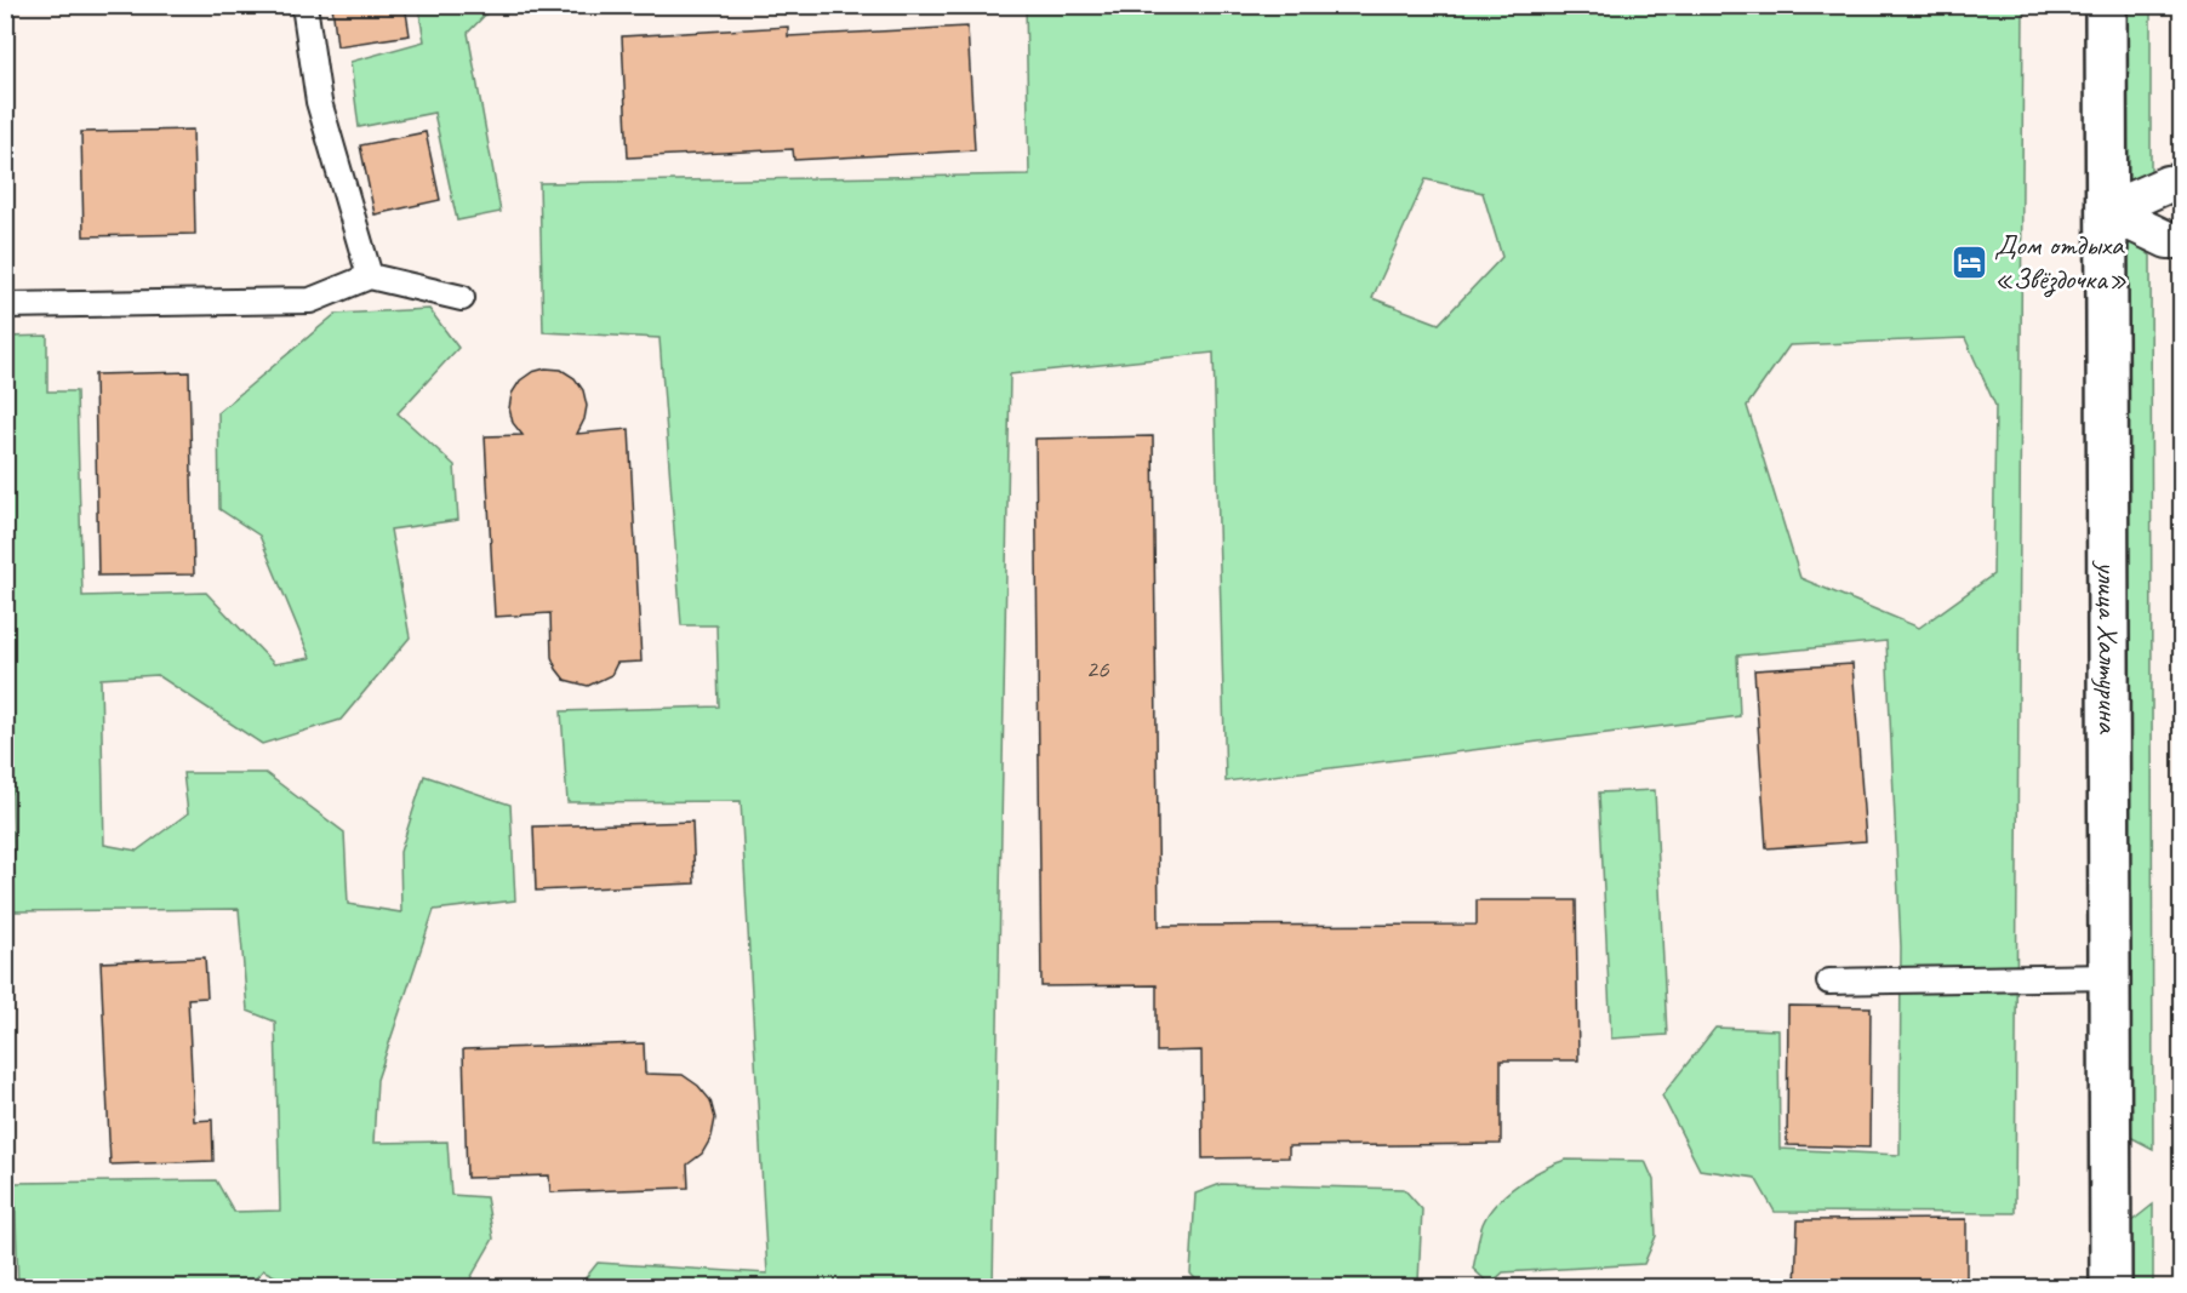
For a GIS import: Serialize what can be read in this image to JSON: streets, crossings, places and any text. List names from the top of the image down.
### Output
{
  "streets": {
    "street": ["улица Халтурина"]
  },
  "places": {
    "hotel": ["Дом отдыха «Звёздочка»"]
  },
  "house_numbers": ["26"]
}
